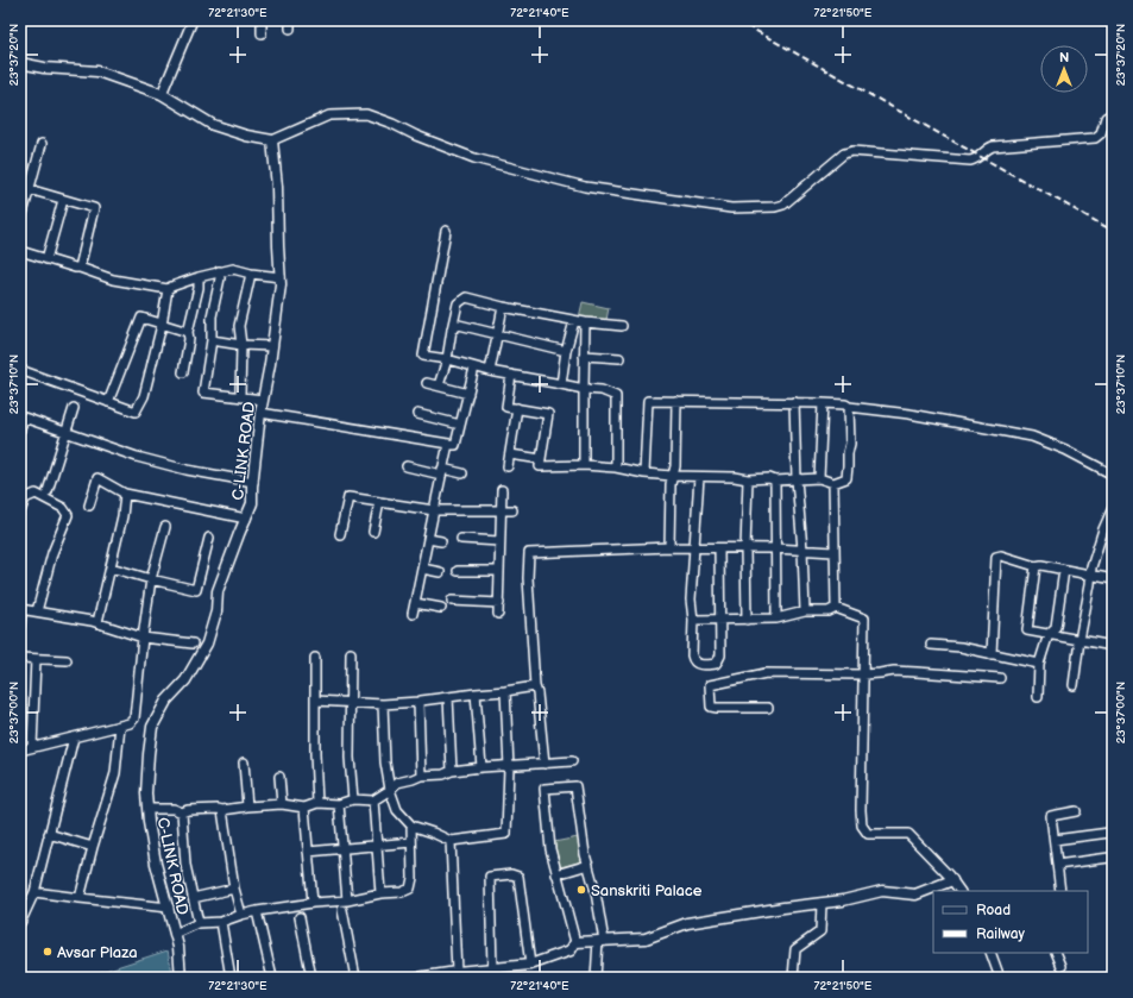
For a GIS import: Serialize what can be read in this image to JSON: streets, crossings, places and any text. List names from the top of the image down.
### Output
{
  "streets": {
    "street": ["C-LINK ROAD"]
  },
  "places": ["Sanskriti Palace", "Avsar Plaza"],
  "legend": ["Road", "Railway"],
  "north": "top",
  "coordinates": [
    "72°21'30\"E",
    "72°21'40\"E",
    "72°21'50\"E",
    "23°37'20\"N",
    "23°37'10\"N",
    "23°37'00\"N"
  ]
}
